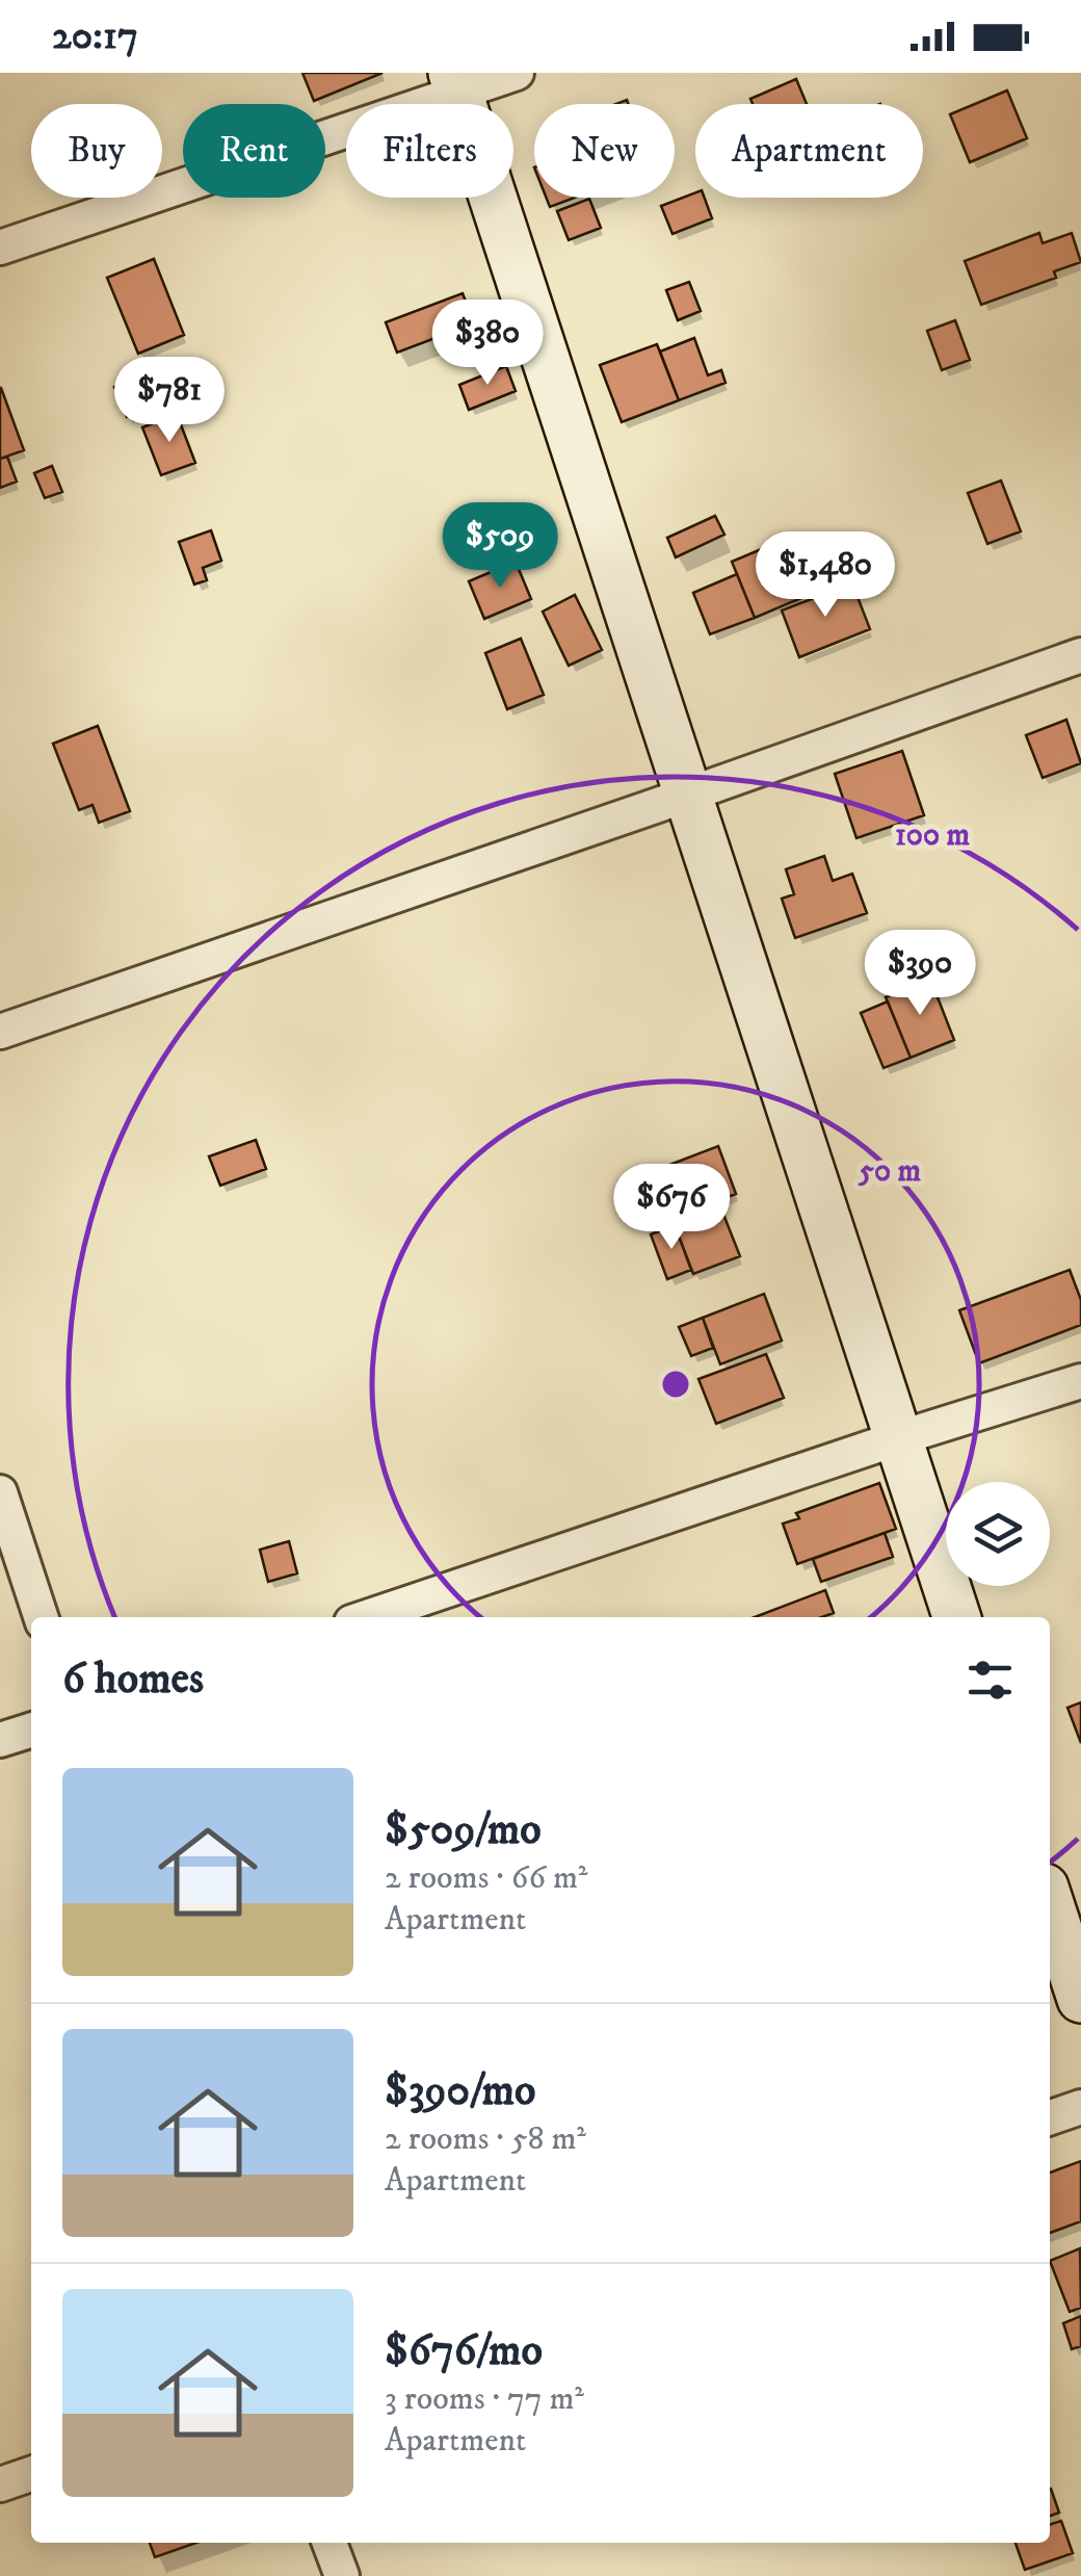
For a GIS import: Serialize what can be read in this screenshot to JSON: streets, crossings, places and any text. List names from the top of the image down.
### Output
{
  "page": {
    "status": "20:17",
    "chip": [
      "Buy",
      "Rent",
      "Filters",
      "New",
      "Apartment"
    ],
    "price": [
      "$380",
      "$781",
      "$509",
      "$1,480",
      "$390",
      "$676"
    ],
    "heading": "6 homes",
    "list": [
      {
        "name": "$509/mo",
        "note": "2 rooms · 66 m² · Apartment"
      },
      {
        "name": "$390/mo",
        "note": "2 rooms · 58 m² · Apartment"
      },
      {
        "name": "$676/mo",
        "note": "3 rooms · 77 m² · Apartment"
      }
    ]
  },
  "rings": ["100 m", "50 m"]
}
